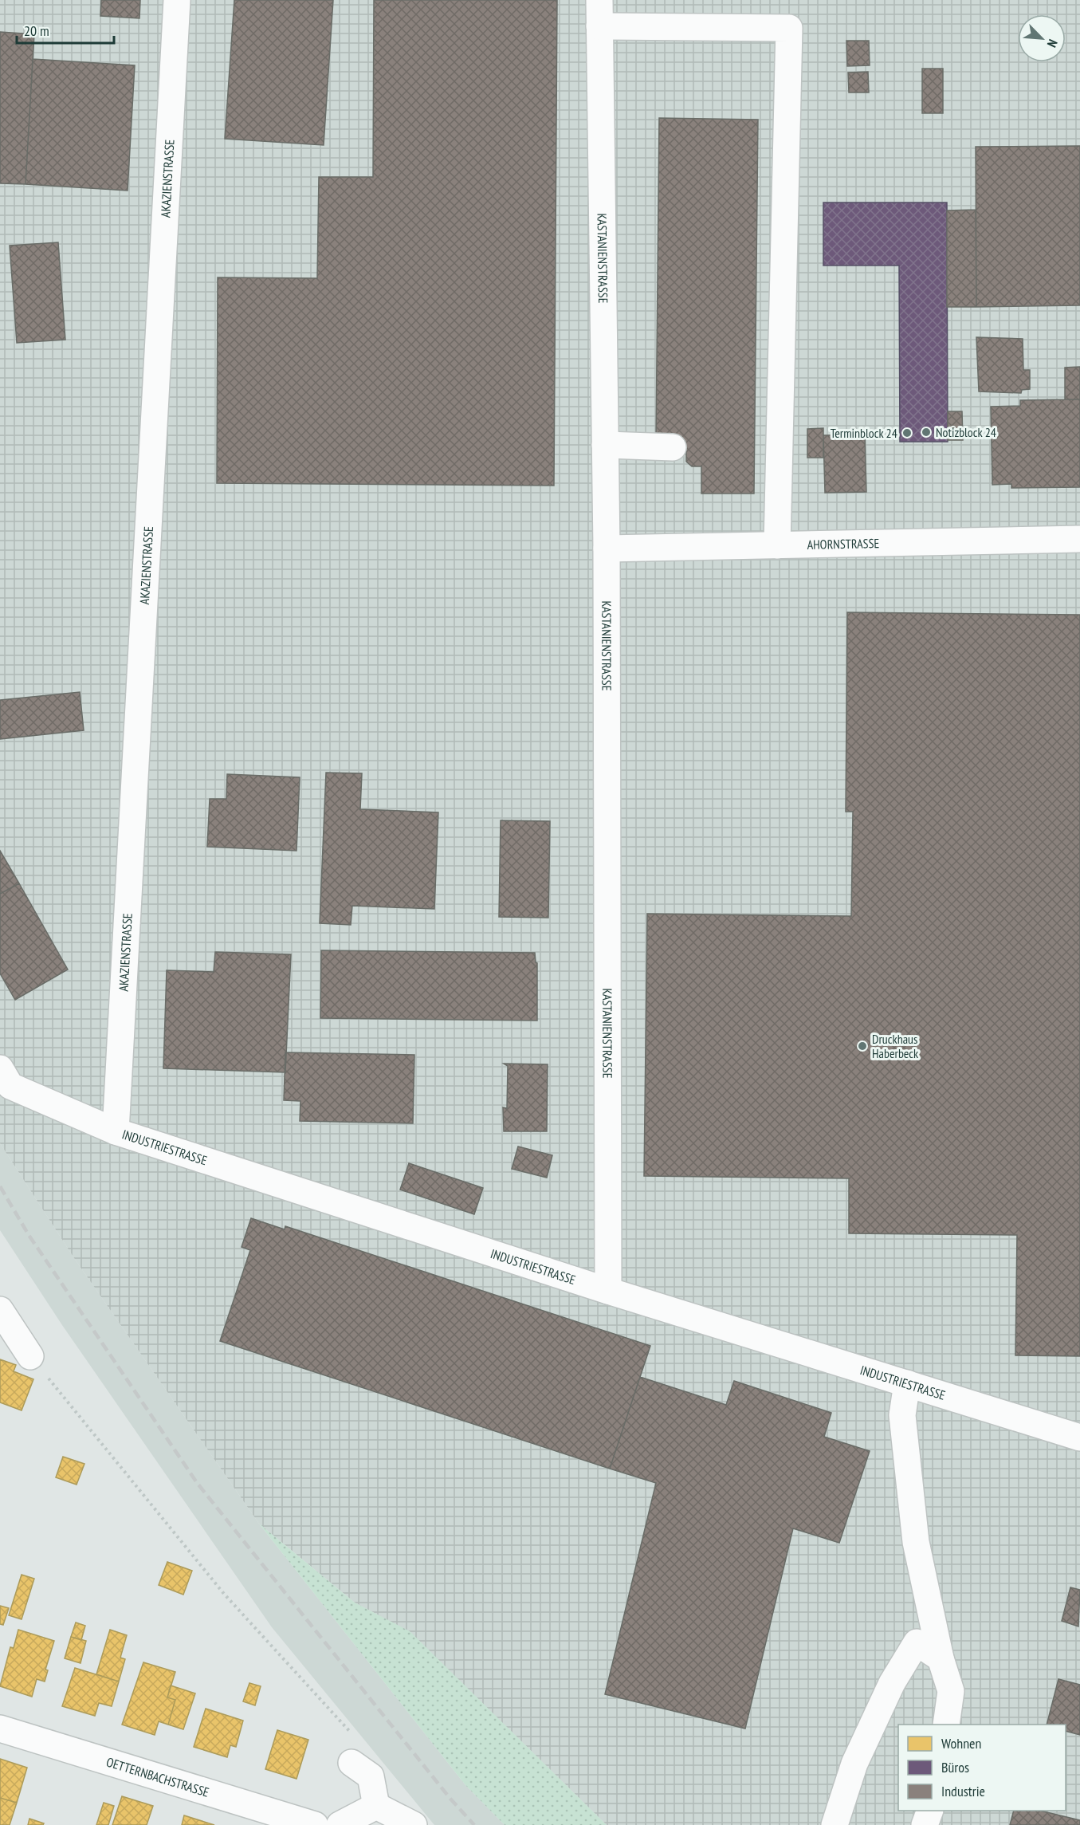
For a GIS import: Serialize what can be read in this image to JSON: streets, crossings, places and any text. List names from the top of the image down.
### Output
{
  "streets": {
    "street": [
      "AKAZIENSTRASSE",
      "KASTANIENSTRASSE",
      "AHORNSTRASSE",
      "INDUSTRIESTRASSE",
      "OETTERNBACHSTRASSE"
    ]
  },
  "crossings": [
    ["AKAZIENSTRASSE", "INDUSTRIESTRASSE"],
    ["KASTANIENSTRASSE", "AHORNSTRASSE"],
    ["KASTANIENSTRASSE", "INDUSTRIESTRASSE"]
  ],
  "places": ["Notizblock 24", "Terminblock 24", "Druckhaus Haberbeck"],
  "legend": ["Wohnen", "Büros", "Industrie"],
  "scale_bar": "20 m",
  "north": "bottom right"
}
